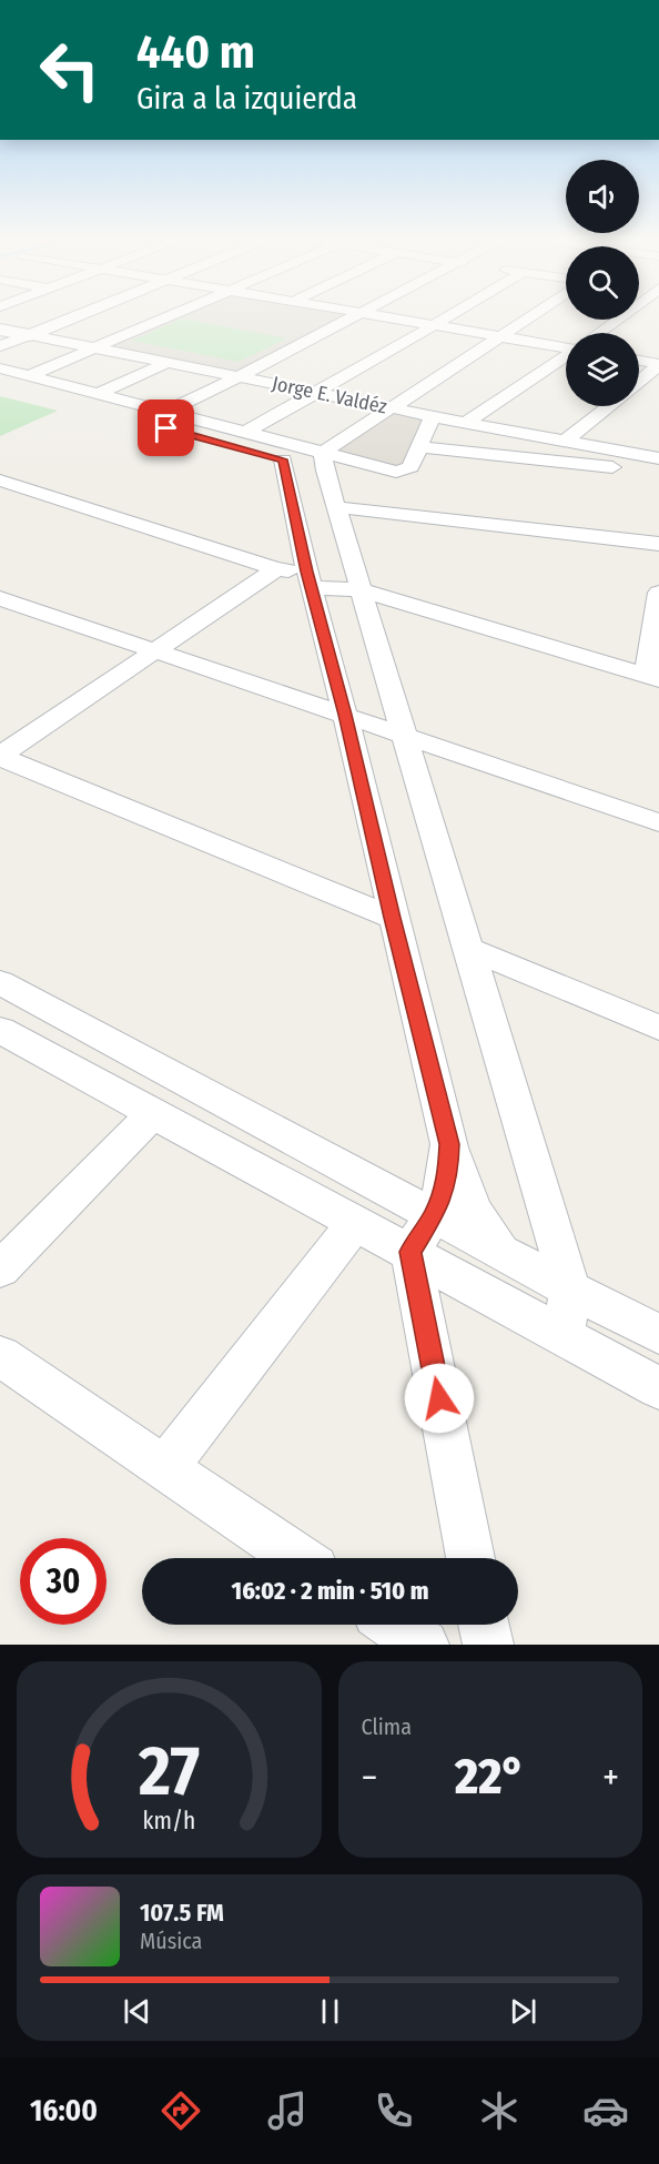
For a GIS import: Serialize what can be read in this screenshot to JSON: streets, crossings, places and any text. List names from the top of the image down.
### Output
{
  "streets": {
    "street": ["Jorge E. Valdéz"]
  },
  "page": {
    "turn": ["440 m", "Gira a la izquierda"],
    "limit": "30",
    "trip": "16:02 · 2 min · 510 m",
    "tile": "Clima",
    "heat": ["−", "22°", "+"],
    "song": ["107.5 FM", "Música"],
    "tabs": "16:00",
    "gauge": ["27", "km/h"]
  }
}
